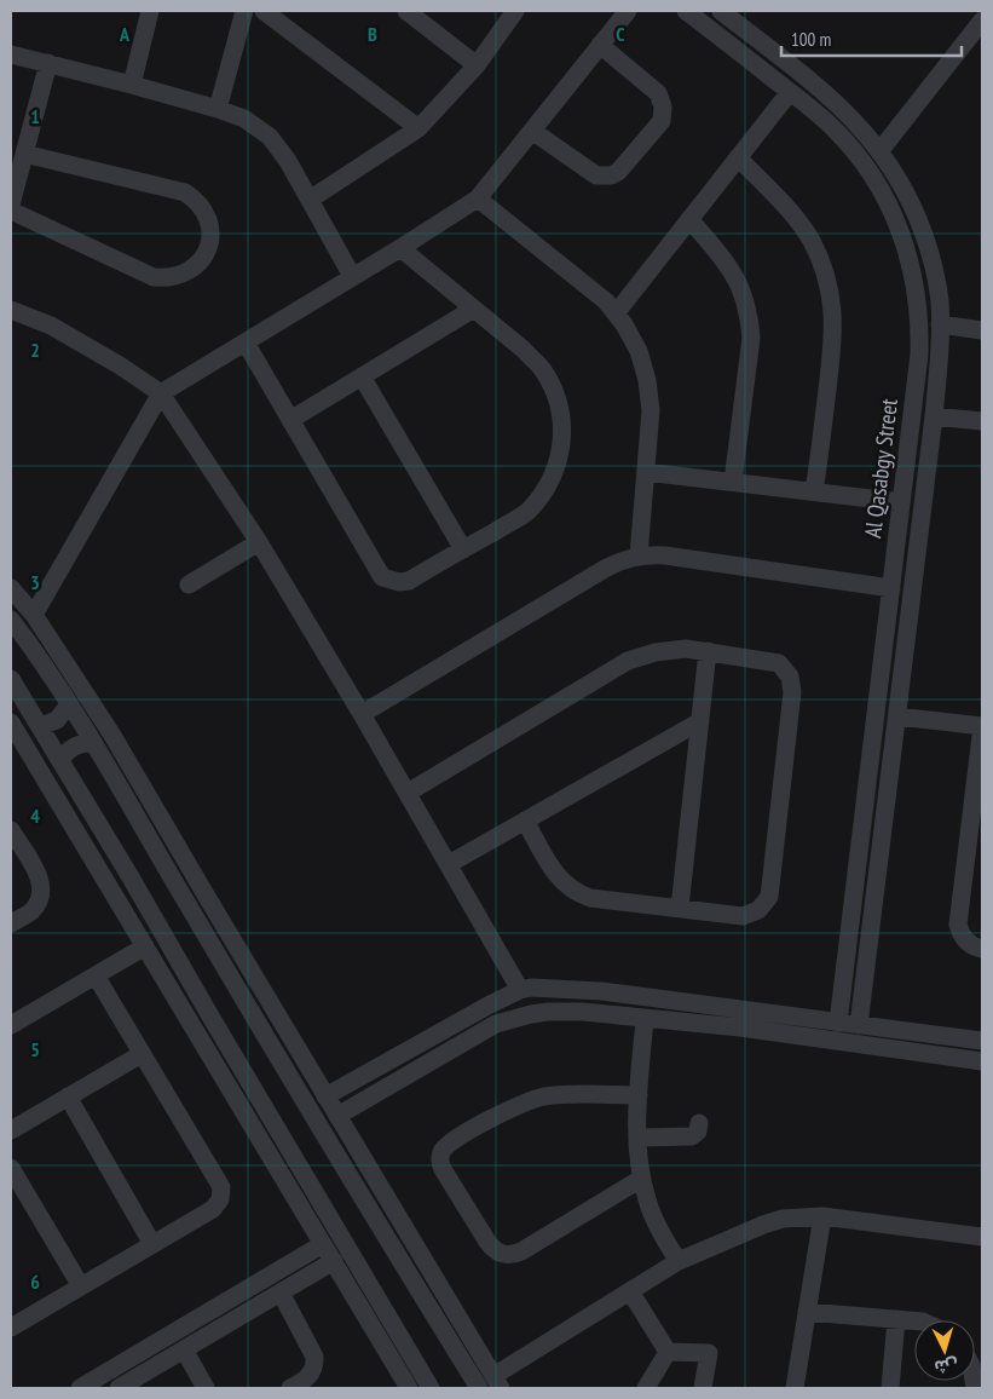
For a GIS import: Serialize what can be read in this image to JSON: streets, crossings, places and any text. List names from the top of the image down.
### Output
{
  "streets": {
    "street": ["Al Qasabgy Street"]
  },
  "scale_bar": "100 m",
  "north": "bottom",
  "grid": {
    "columns": ["A", "B", "C"],
    "rows": [
      "1",
      "2",
      "3",
      "4",
      "5",
      "6"
    ]
  }
}
